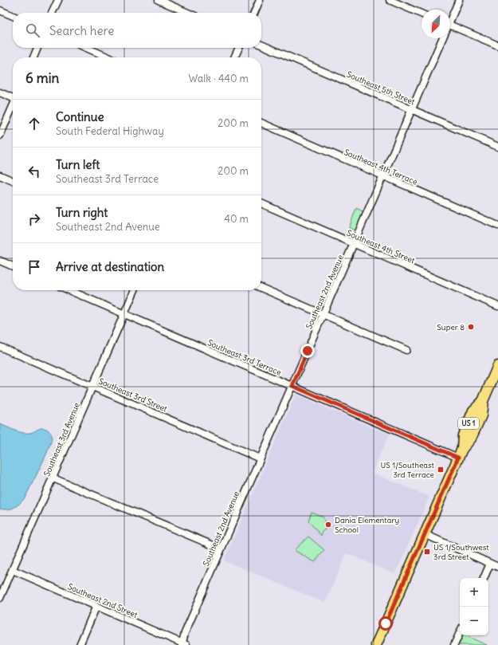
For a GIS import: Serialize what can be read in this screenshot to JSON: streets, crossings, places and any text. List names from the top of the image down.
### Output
{
  "streets": {
    "main road": ["US 1"],
    "street": [
      "Southeast 5th Street",
      "Southeast 4th Terrace",
      "Southeast 4th Street",
      "Southeast 2nd Avenue",
      "Southeast 3rd Terrace",
      "Southeast 3rd Street",
      "Southeast 3rd Avenue",
      "Southeast 2nd Street"
    ]
  },
  "crossings": [
    ["Southeast 5th Street", "Southeast 2nd Avenue"],
    ["Southeast 4th Terrace", "Southeast 2nd Avenue"],
    ["Southeast 4th Street", "Southeast 2nd Avenue"],
    ["Southeast 2nd Avenue", "Southeast 3rd Terrace"],
    ["Southeast 2nd Avenue", "Southeast 3rd Street"],
    ["Southeast 2nd Avenue", "Southeast 2nd Street"],
    ["Southeast 3rd Terrace", "US 1"],
    ["Southeast 3rd Terrace", "Southeast 3rd Avenue"],
    ["Southeast 3rd Street", "Southeast 3rd Avenue"],
    ["Southeast 3rd Avenue", "Southeast 2nd Street"]
  ],
  "places": {
    "other": ["Super 8", "Dania Elementary School"],
    "transit": ["US 1/Southeast 3rd Terrace", "US 1/Southwest 3rd Street"]
  },
  "north": "bottom left",
  "page": {
    "search": "Search here",
    "heading": ["6 min", "Walk · 440 m"],
    "list": [
      ["Continue", "South Federal Highway", "200 m"],
      ["Turn left", "Southeast 3rd Terrace", "200 m"],
      ["Turn right", "Southeast 2nd Avenue", "40 m"],
      "Arrive at destination"
    ],
    "map_buttons": ["+", "−"]
  }
}
